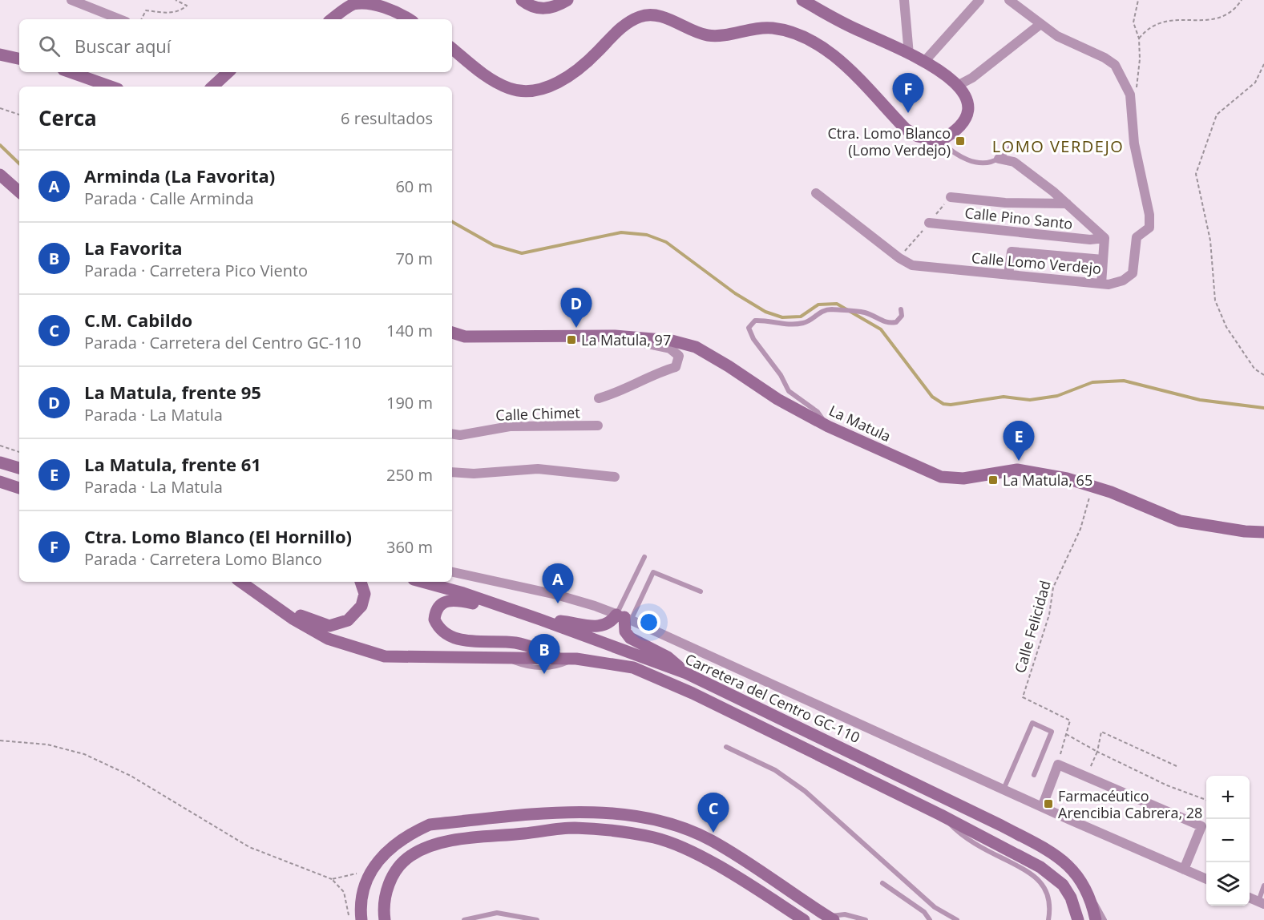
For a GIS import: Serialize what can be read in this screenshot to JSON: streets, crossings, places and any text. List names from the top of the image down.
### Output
{
  "streets": {
    "main road": ["La Matula", "Carretera del Centro GC-110"],
    "street": ["Calle Pino Santo", "Calle Lomo Verdejo", "Calle Chimet"],
    "path": ["Calle Felicidad"]
  },
  "crossings": [
    ["La Matula", "Calle Felicidad"]
  ],
  "districts": ["LOMO VERDEJO"],
  "places": {
    "transit": [
      "Ctra. Lomo Blanco (Lomo Verdejo)",
      "La Matula, 97",
      "La Matula, 65",
      "Farmacéutico Arencibia Cabrera, 28"
    ]
  },
  "page": {
    "search": "Buscar aquí",
    "pins": [
      "F",
      "D",
      "E",
      "A",
      "B",
      "C"
    ],
    "heading": ["Cerca", "6 resultados"],
    "list": [
      {
        "mark": "A",
        "name": "Arminda (La Favorita)",
        "note": "Parada · Calle Arminda",
        "value": "60 m"
      },
      {
        "mark": "B",
        "name": "La Favorita",
        "note": "Parada · Carretera Pico Viento",
        "value": "70 m"
      },
      {
        "mark": "C",
        "name": "C.M. Cabildo",
        "note": "Parada · Carretera del Centro GC-110",
        "value": "140 m"
      },
      {
        "mark": "D",
        "name": "La Matula, frente 95",
        "note": "Parada · La Matula",
        "value": "190 m"
      },
      {
        "mark": "E",
        "name": "La Matula, frente 61",
        "note": "Parada · La Matula",
        "value": "250 m"
      },
      {
        "mark": "F",
        "name": "Ctra. Lomo Blanco (El Hornillo)",
        "note": "Parada · Carretera Lomo Blanco",
        "value": "360 m"
      }
    ],
    "map_buttons": ["+", "−"]
  }
}
